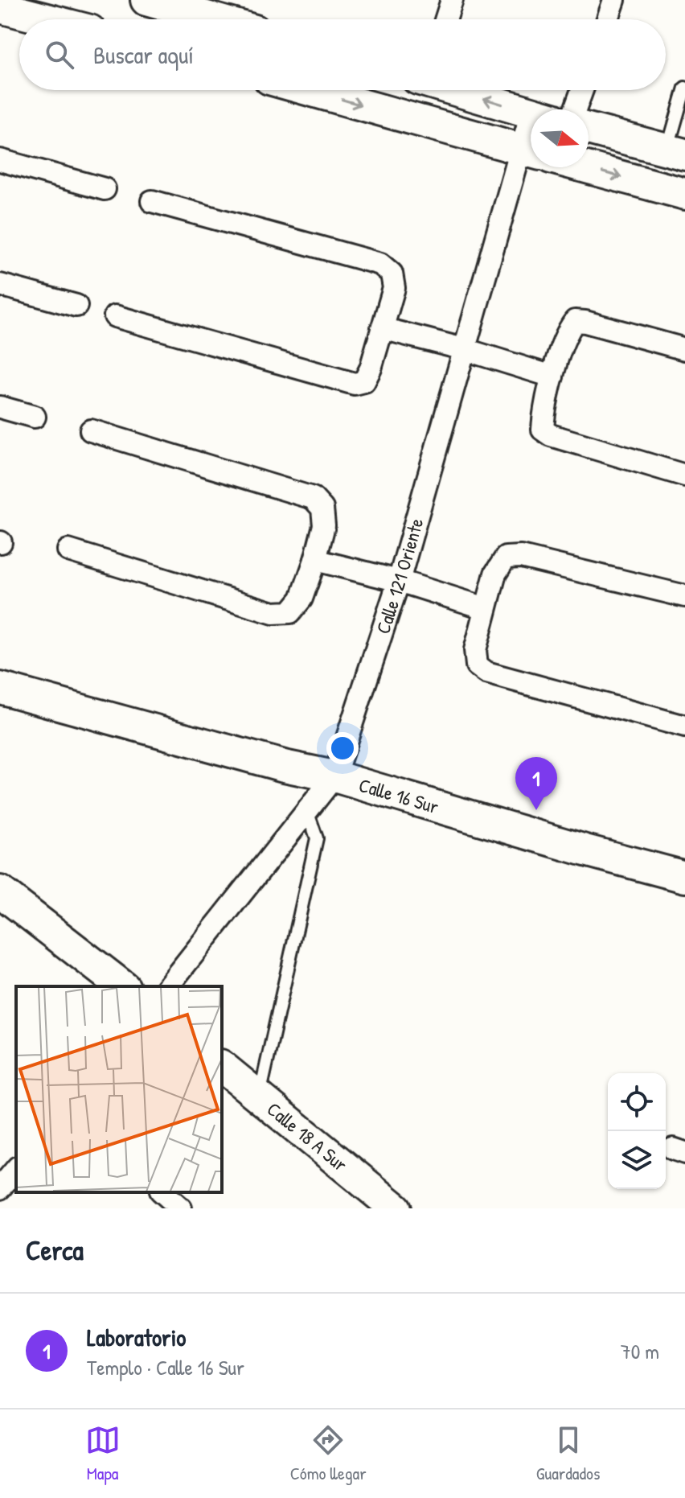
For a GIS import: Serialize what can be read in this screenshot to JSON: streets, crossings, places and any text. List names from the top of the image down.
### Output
{
  "streets": {
    "street": ["Calle 121 Oriente", "Calle 16 Sur", "Calle 18 A Sur"]
  },
  "crossings": [
    ["Calle 121 Oriente", "Calle 16 Sur"]
  ],
  "north": "right",
  "page": {
    "search": "Buscar aquí",
    "pins": "1",
    "heading": "Cerca",
    "list": [
      {
        "mark": "1",
        "name": "Laboratorio",
        "note": "Templo · Calle 16 Sur",
        "value": "70 m"
      }
    ],
    "nav": ["Mapa", "Cómo llegar", "Guardados"]
  }
}
